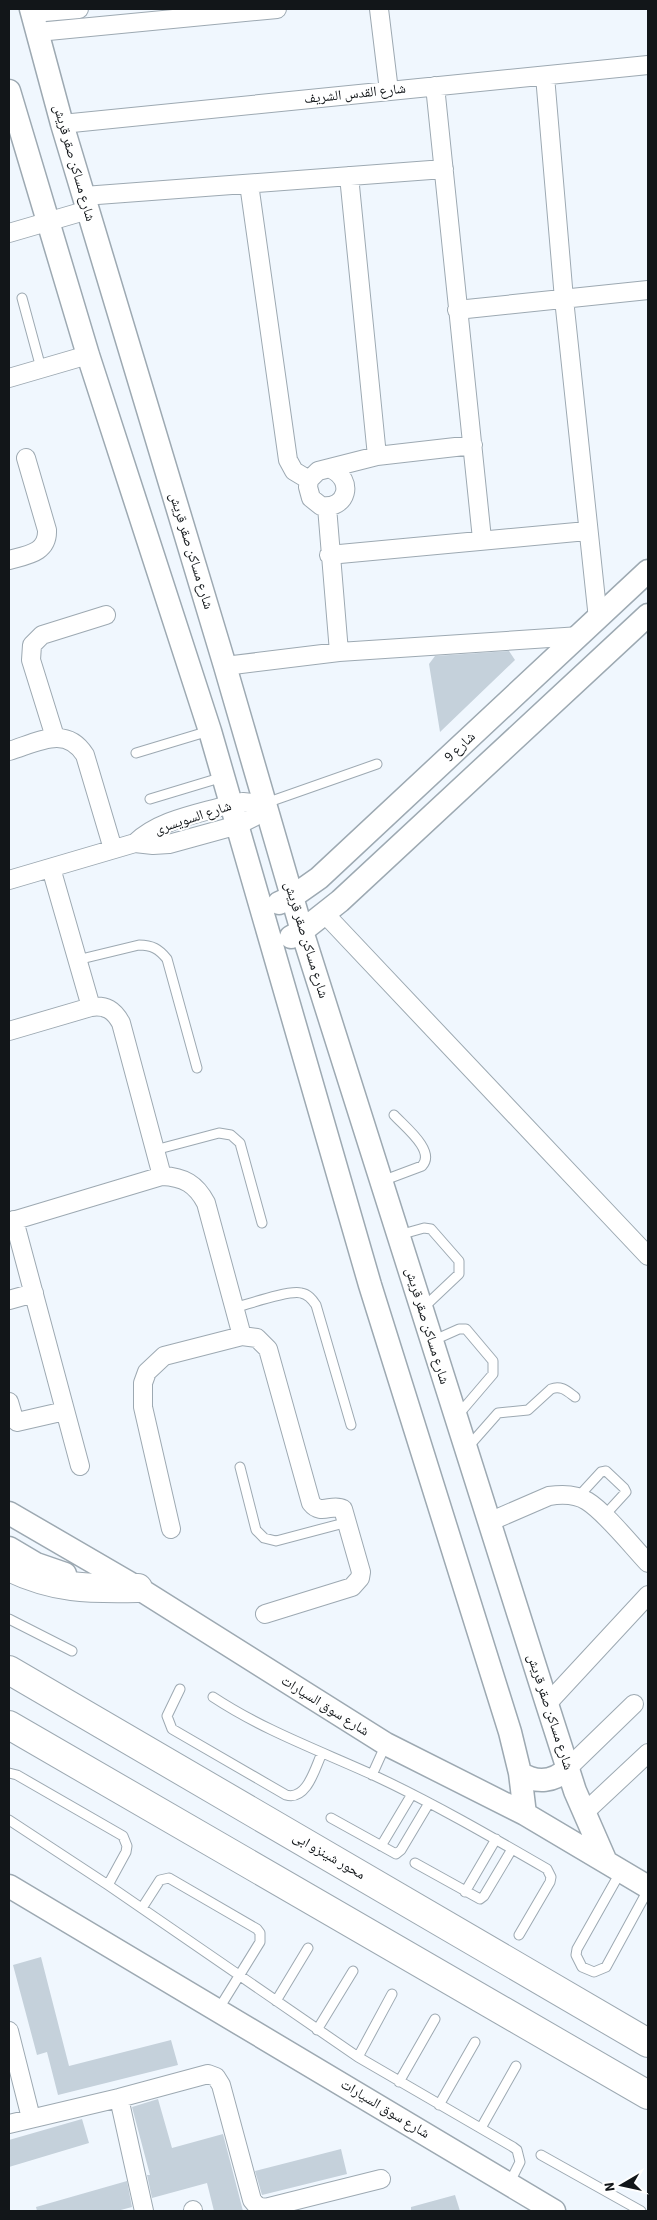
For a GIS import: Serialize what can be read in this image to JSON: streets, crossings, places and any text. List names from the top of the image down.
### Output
{
  "streets": {
    "main road": ["محور شينزو ابى"],
    "street": [
      "شارع القدس الشريف",
      "شارع مساكن صقر قريش",
      "شارع 9",
      "شارع السويسرى",
      "شارع سوق السيارات"
    ]
  },
  "crossings": [
    ["شارع القدس الشريف", "شارع مساكن صقر قريش"],
    ["شارع مساكن صقر قريش", "شارع 9"],
    ["شارع مساكن صقر قريش", "شارع السويسرى"],
    ["شارع مساكن صقر قريش", "شارع سوق السيارات"]
  ],
  "north": "left"
}
